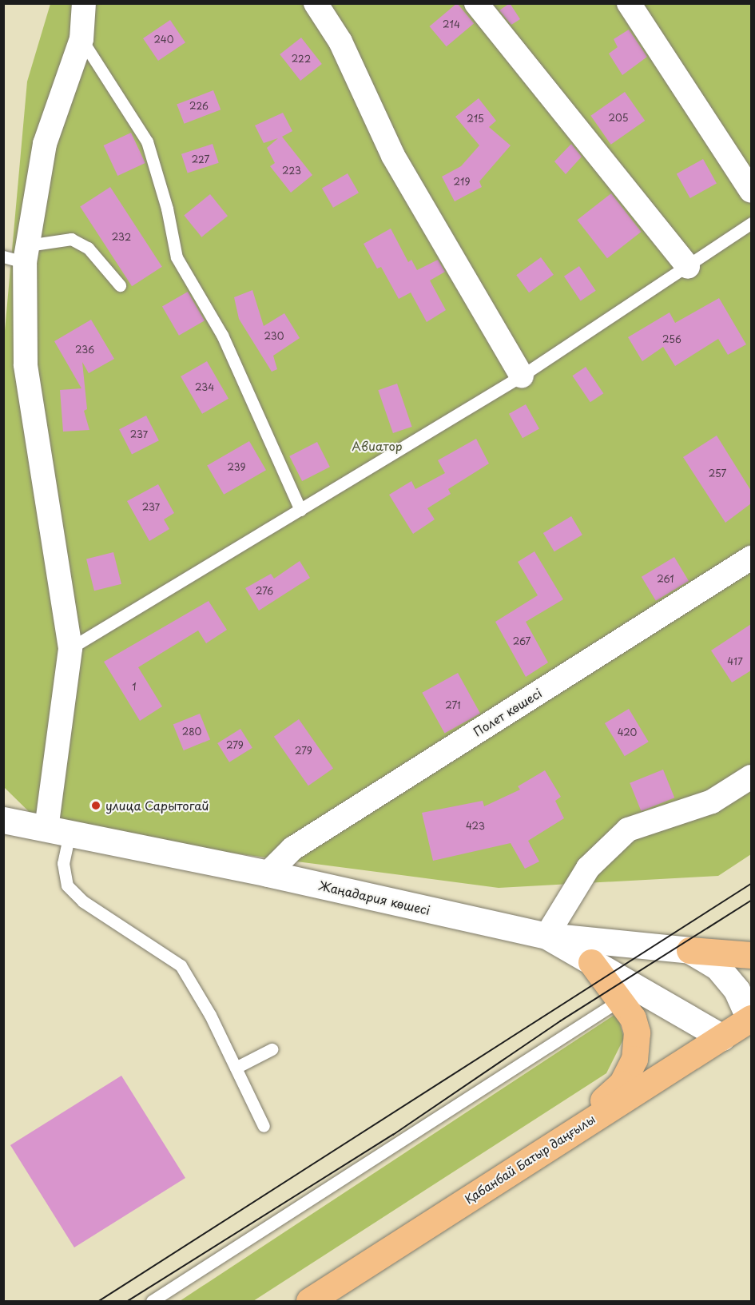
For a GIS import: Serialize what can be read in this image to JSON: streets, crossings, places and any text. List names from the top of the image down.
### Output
{
  "streets": {
    "main road": ["Қабанбай Батыр даңғылы"],
    "street": ["Полет көшесі", "Жаңадария көшесі"]
  },
  "crossings": [
    ["Полет көшесі", "Жаңадария көшесі"],
    ["Жаңадария көшесі", "Қабанбай Батыр даңғылы"]
  ],
  "parks": ["Авиатор"],
  "places": ["улица Сарытогай"],
  "house_numbers": [
    "214",
    "240",
    "222",
    "226",
    "205",
    "215",
    "227",
    "223",
    "219",
    "232",
    "230",
    "256",
    "236",
    "234",
    "237",
    "239",
    "257",
    "237",
    "261",
    "276",
    "267",
    "417",
    "1",
    "271",
    "280",
    "420",
    "279",
    "279",
    "423"
  ]
}
